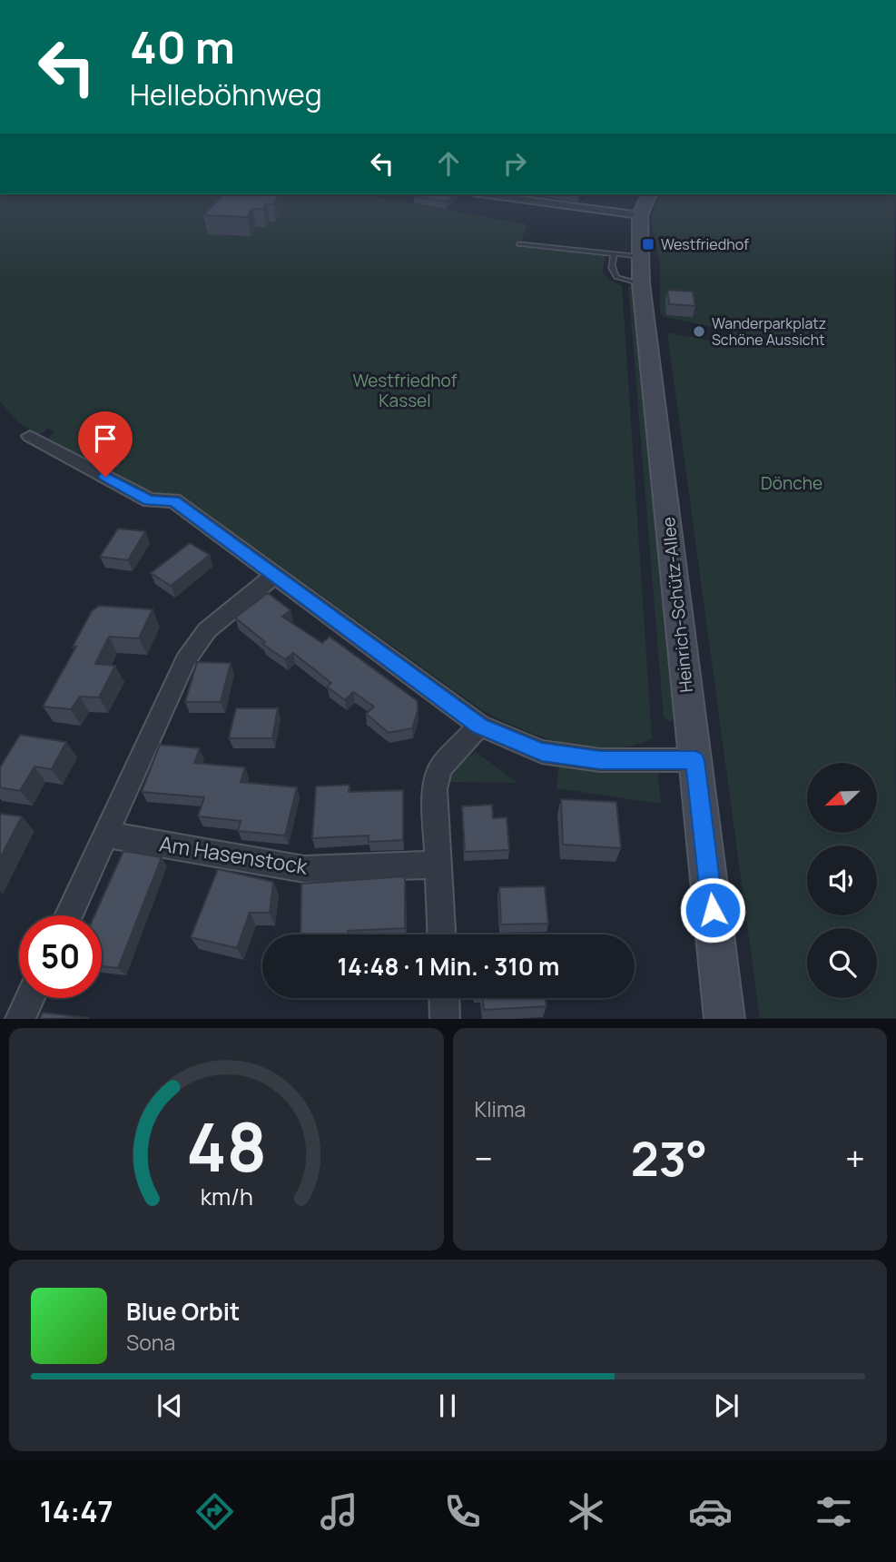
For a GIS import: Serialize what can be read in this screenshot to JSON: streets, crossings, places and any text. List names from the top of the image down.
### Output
{
  "streets": {
    "main road": ["Heinrich-Schütz-Allee"],
    "street": ["Am Hasenstock"]
  },
  "parks": ["Westfriedhof Kassel", "Dönche"],
  "places": {
    "transit": ["Westfriedhof"],
    "other": ["Wanderparkplatz Schöne Aussicht"]
  },
  "north": "bottom left",
  "page": {
    "turn": ["40 m", "Helleböhnweg"],
    "limit": "50",
    "trip": "14:48 · 1 Min. · 310 m",
    "tile": "Klima",
    "heat": ["−", "23°", "+"],
    "song": ["Blue Orbit", "Sona"],
    "tabs": "14:47",
    "gauge": ["48", "km/h"]
  }
}
